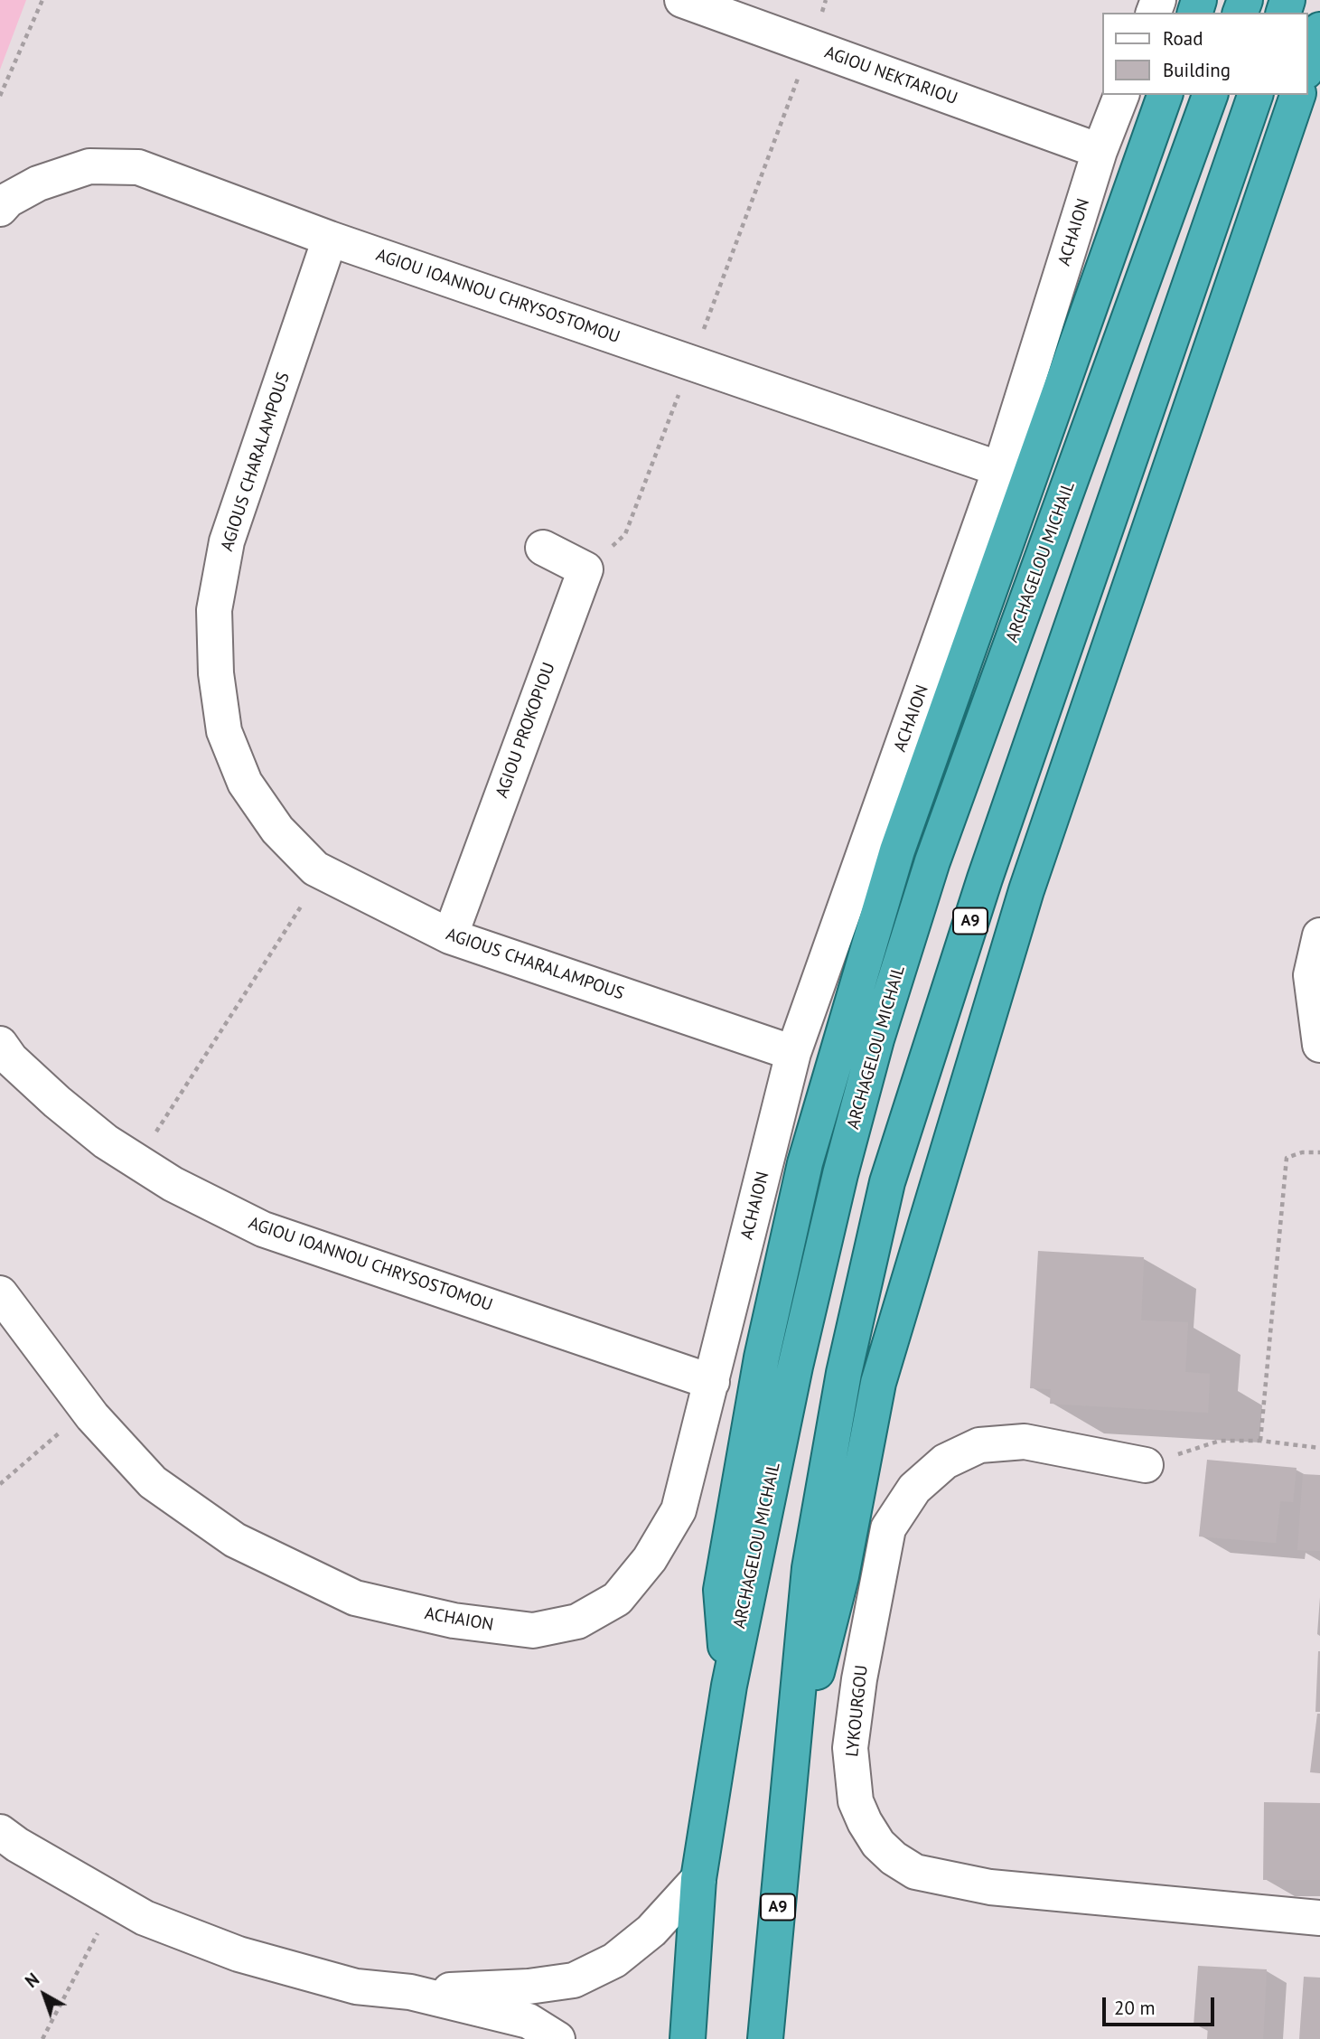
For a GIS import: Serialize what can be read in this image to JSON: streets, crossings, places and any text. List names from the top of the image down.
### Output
{
  "streets": {
    "highway": ["ARCHAGELOU MICHAIL", "A9"],
    "street": [
      "AGIOU NEKTARIOU",
      "ACHAION",
      "AGIOU IOANNOU CHRYSOSTOMOU",
      "AGIOUS CHARALAMPOUS",
      "AGIOU PROKOPIOU",
      "LYKOURGOU"
    ]
  },
  "crossings": [
    ["AGIOU NEKTARIOU", "ACHAION"],
    ["ACHAION", "AGIOU IOANNOU CHRYSOSTOMOU"],
    ["ACHAION", "AGIOUS CHARALAMPOUS"],
    ["AGIOU IOANNOU CHRYSOSTOMOU", "AGIOUS CHARALAMPOUS"],
    ["AGIOUS CHARALAMPOUS", "AGIOU PROKOPIOU"]
  ],
  "legend": ["Road", "Building"],
  "scale_bar": "20 m",
  "north": "top left"
}
